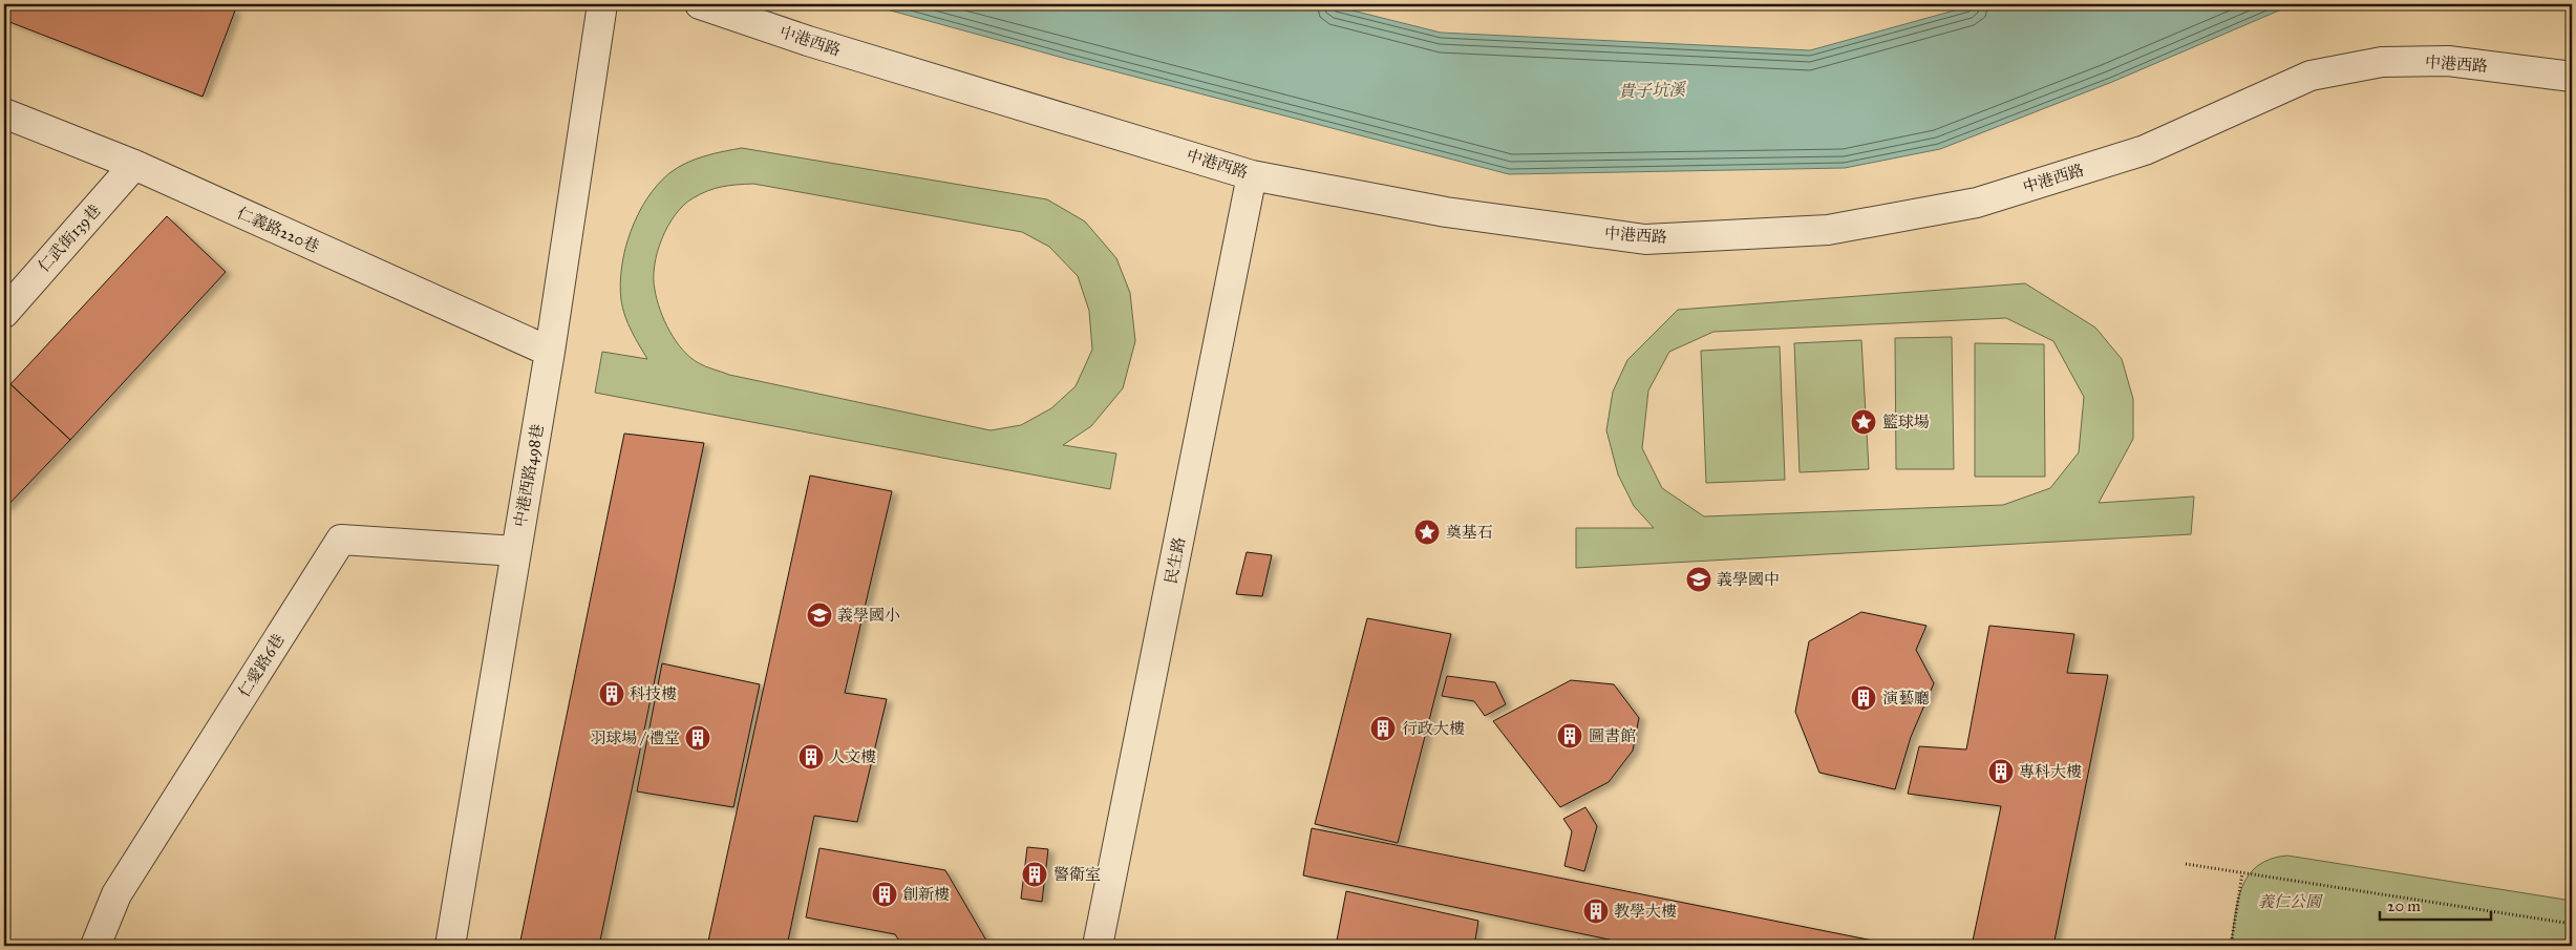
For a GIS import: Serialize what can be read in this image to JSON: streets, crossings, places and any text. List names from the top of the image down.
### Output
{
  "streets": {
    "street": [
      "中港西路",
      "仁義路220巷",
      "仁武街139巷",
      "中港西路498巷",
      "民生路",
      "仁愛路6巷"
    ]
  },
  "crossings": [
    ["中港西路", "民生路"],
    ["仁義路220巷", "仁武街139巷"],
    ["仁義路220巷", "中港西路498巷"],
    ["中港西路498巷", "仁愛路6巷"]
  ],
  "water": ["貴子坑溪"],
  "parks": ["義仁公園"],
  "places": {
    "place": ["籃球場", "奠基石"],
    "school or university": ["義學國中", "義學國小"],
    "building": [
      "科技樓",
      "演藝廳",
      "行政大樓",
      "圖書館",
      "羽球場 / 禮堂",
      "人文樓",
      "專科大樓",
      "警衛室",
      "創新樓",
      "教學大樓"
    ]
  },
  "scale_bar": "20 m"
}
